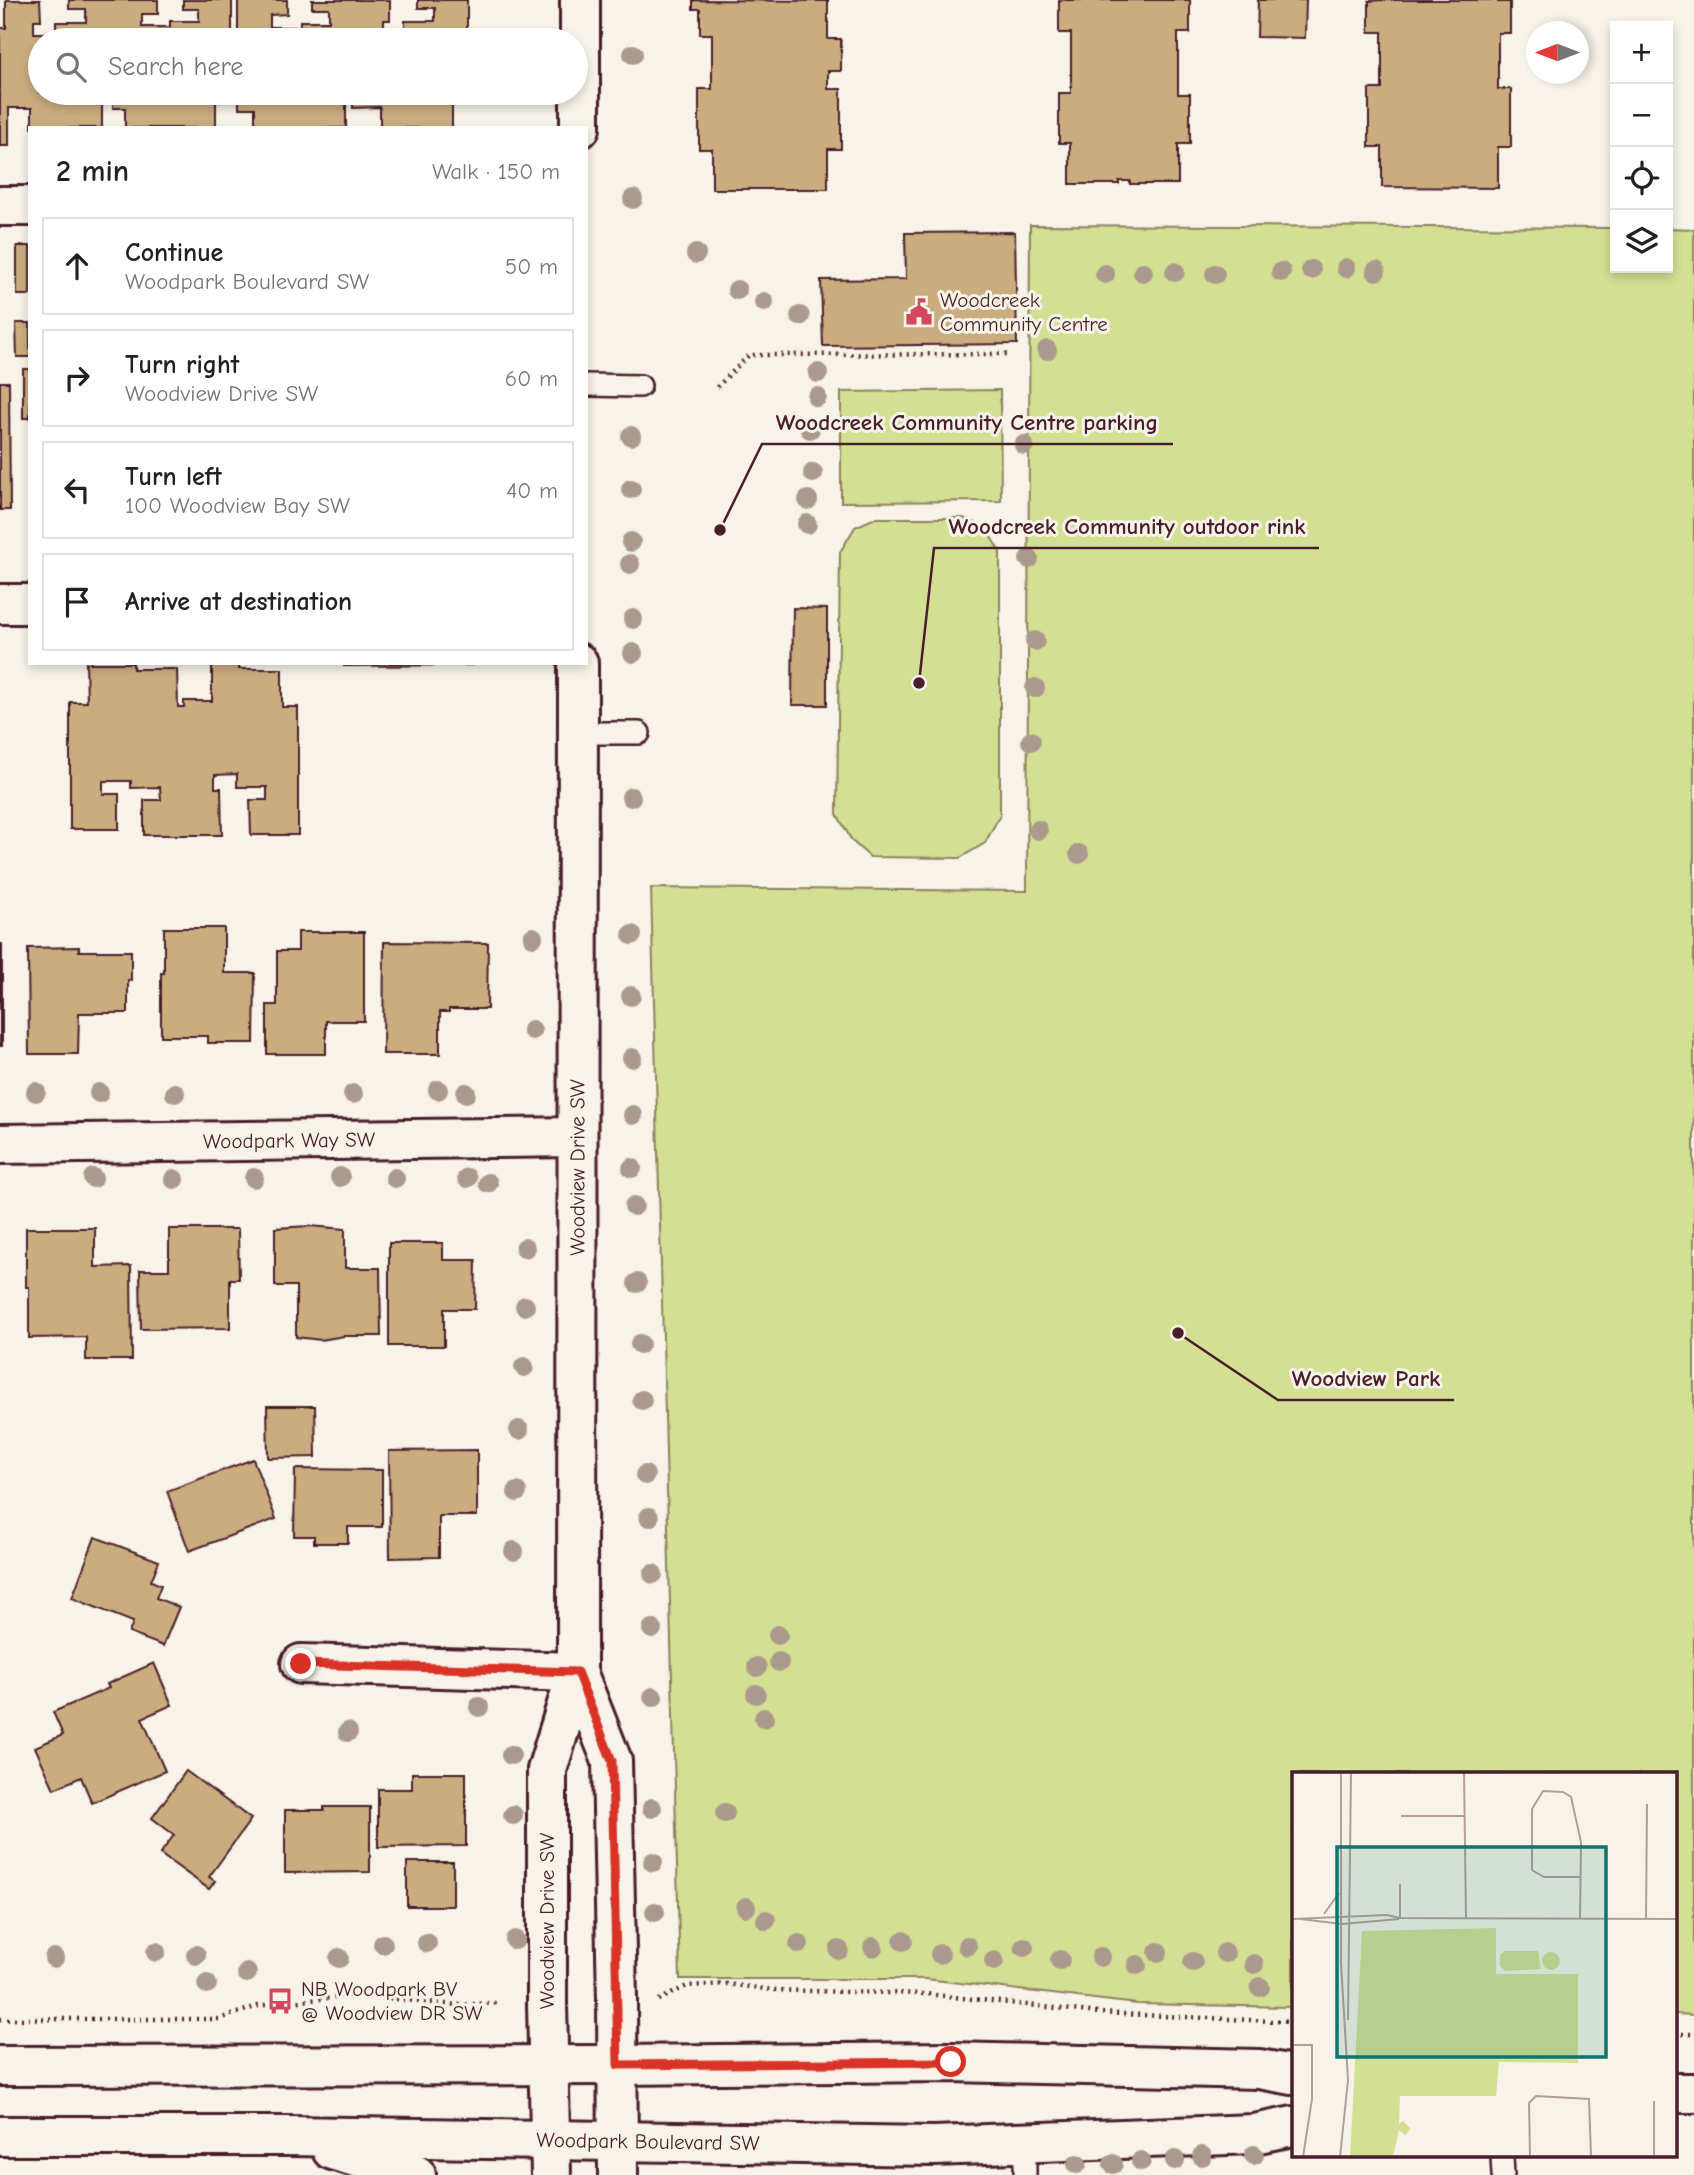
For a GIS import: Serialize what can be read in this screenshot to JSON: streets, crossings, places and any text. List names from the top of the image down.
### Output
{
  "streets": {
    "street": ["Woodpark Way SW", "Woodview Drive SW", "Woodpark Boulevard SW"]
  },
  "crossings": [
    ["Woodpark Way SW", "Woodview Drive SW"],
    ["Woodview Drive SW", "Woodpark Boulevard SW"]
  ],
  "places": {
    "public building": ["Woodcreek Community Centre"],
    "other": ["Woodcreek Community Centre parking", "Woodcreek Community outdoor rink", "Woodview Park"],
    "bus stop": ["NB Woodpark BV @ Woodview DR SW"]
  },
  "north": "left",
  "page": {
    "map_buttons": ["+", "−"],
    "search": "Search here",
    "heading": ["2 min", "Walk · 150 m"],
    "list": [
      ["Continue", "Woodpark Boulevard SW", "50 m"],
      ["Turn right", "Woodview Drive SW", "60 m"],
      ["Turn left", "100 Woodview Bay SW", "40 m"],
      "Arrive at destination"
    ]
  }
}
